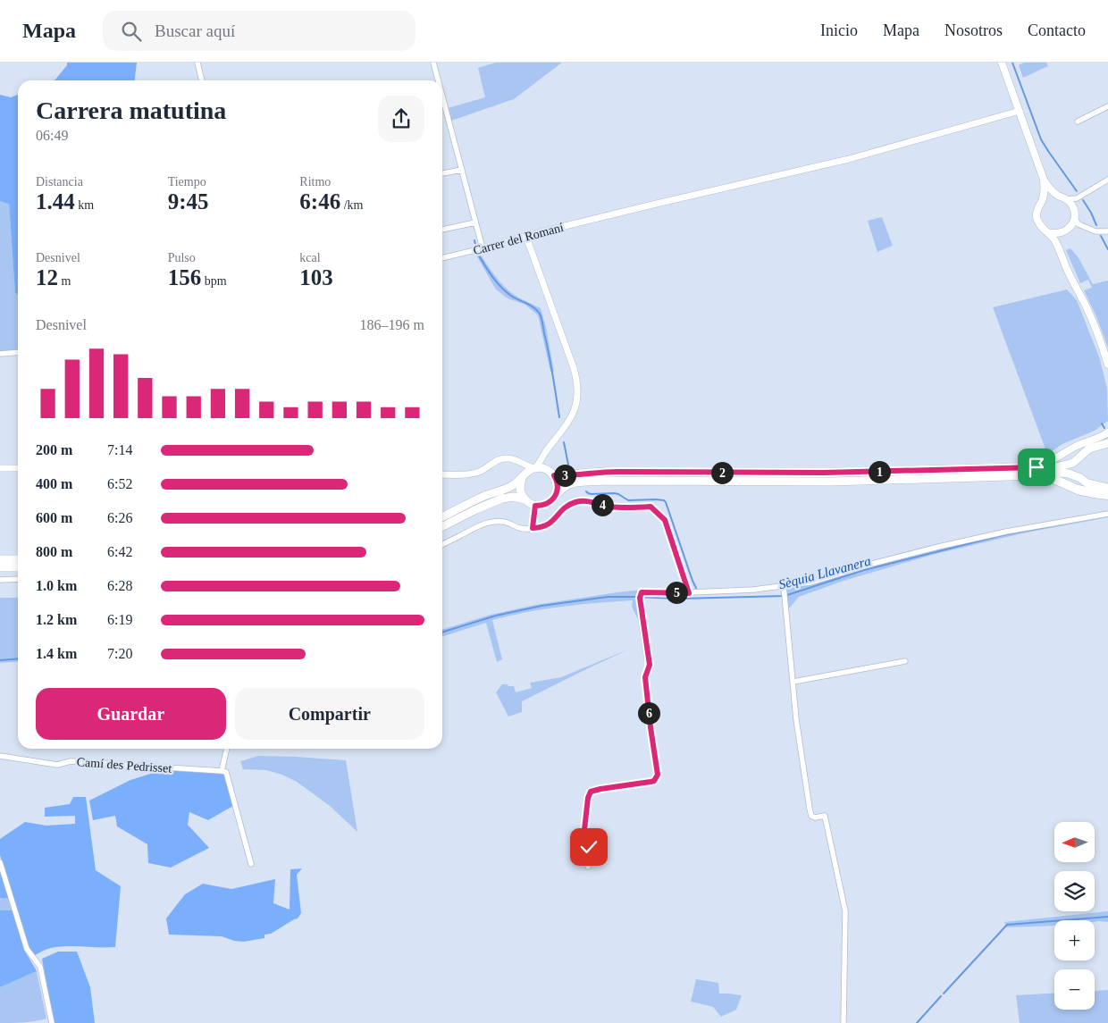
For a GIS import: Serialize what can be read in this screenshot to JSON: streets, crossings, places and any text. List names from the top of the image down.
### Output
{
  "streets": {
    "street": ["Carrer del Romaní", "Camí des Pedrisset"]
  },
  "water": ["Sèquia Llavanera"],
  "north": "left",
  "page": {
    "header": "Mapa",
    "search": "Buscar aquí",
    "nav": [
      "Inicio",
      "Mapa",
      "Nosotros",
      "Contacto"
    ],
    "heading": ["Carrera matutina", "06:49"],
    "stats": [
      ["Distancia", "1.44 km"],
      ["Tiempo", "9:45"],
      ["Ritmo", "6:46 /km"],
      ["Desnivel", "12 m"],
      ["Pulso", "156 bpm"],
      ["kcal", "103"]
    ],
    "chart": ["Desnivel", "186–196 m"],
    "list": [
      {
        "name": "200 m",
        "note": "7:14"
      },
      {
        "name": "400 m",
        "note": "6:52"
      },
      {
        "name": "600 m",
        "note": "6:26"
      },
      {
        "name": "800 m",
        "note": "6:42"
      },
      {
        "name": "1.0 km",
        "note": "6:28"
      },
      {
        "name": "1.2 km",
        "note": "6:19"
      },
      {
        "name": "1.4 km",
        "note": "7:20"
      }
    ],
    "pins": [
      "1",
      "2",
      "3",
      "4",
      "5",
      "6"
    ],
    "buttons": ["Guardar", "Compartir"],
    "map_buttons": ["+", "−"]
  }
}
